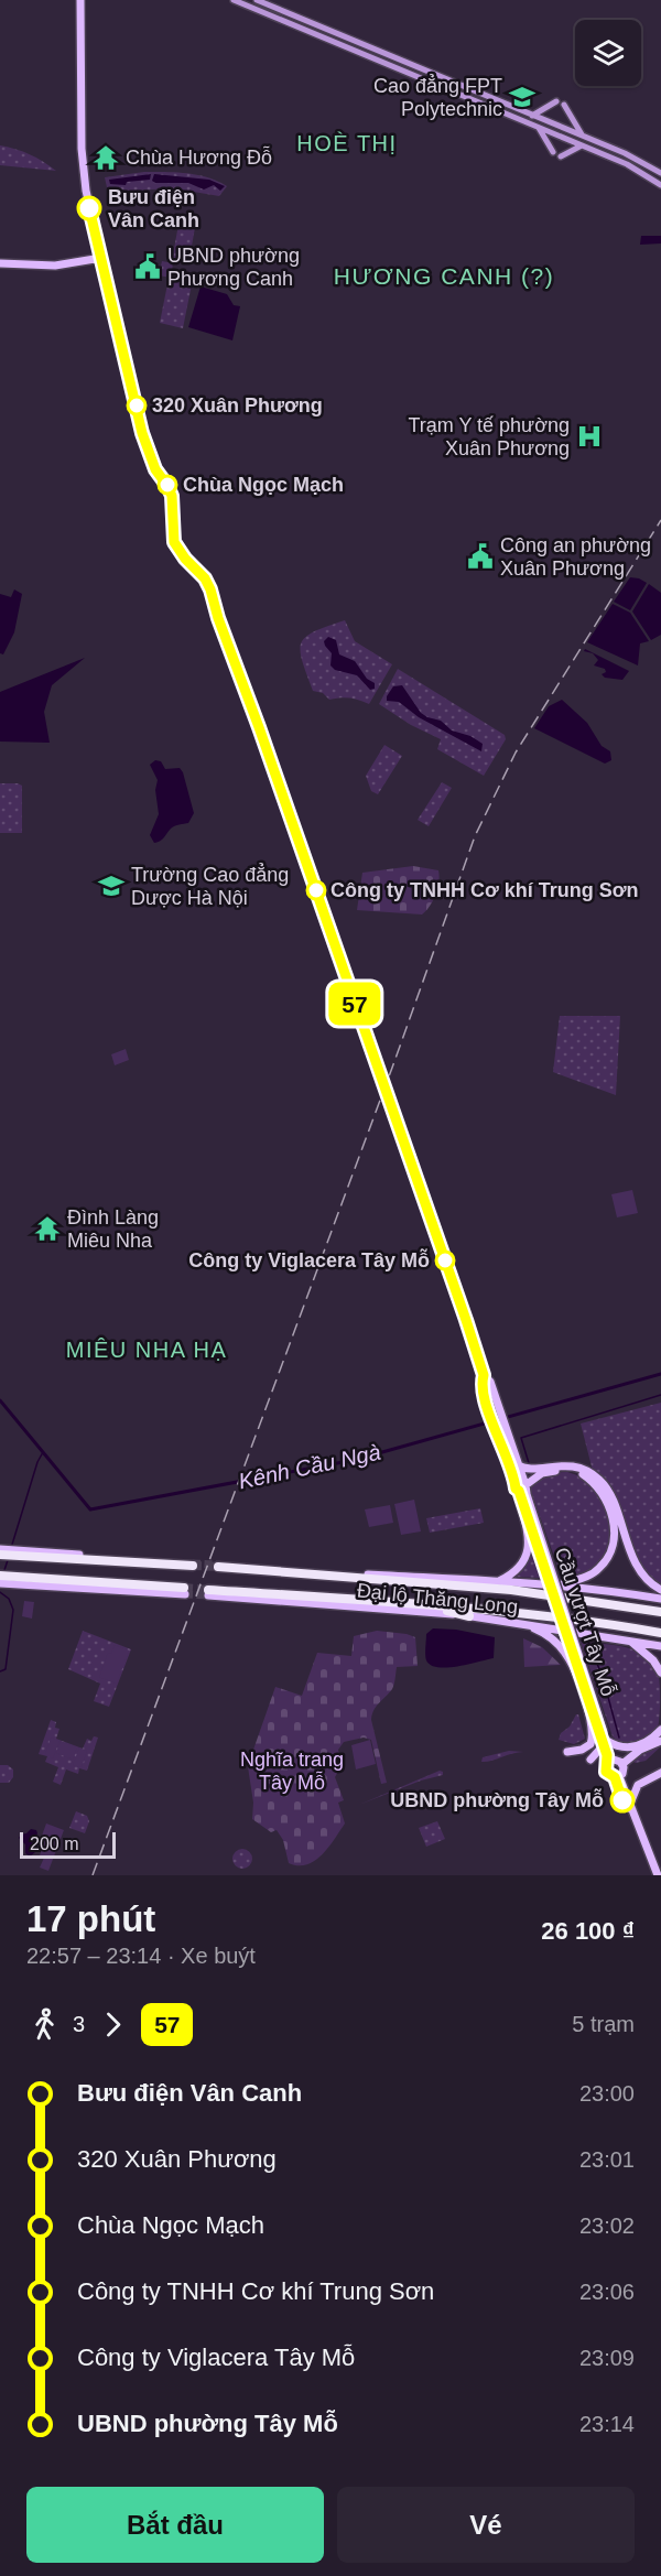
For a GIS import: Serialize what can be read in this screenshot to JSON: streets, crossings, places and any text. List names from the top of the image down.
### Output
{
  "streets": {
    "main road": ["Đại lộ Thăng Long", "Cầu vượt Tây Mỗ"]
  },
  "districts": ["HOÈ THỊ", "HƯƠNG CANH (?)", "MIÊU NHA HẠ"],
  "water": ["Kênh Cầu Ngà"],
  "parks": ["Nghĩa trang Tây Mỗ"],
  "places": {
    "school or university": ["Cao đẳng FPT Polytechnic", "Trường Cao đẳng Dược Hà Nội"],
    "temple": ["Chùa Hương Đỗ", "Đình Làng Miêu Nha"],
    "other": [
      "Bưu điện Vân Canh",
      "320 Xuân Phương",
      "Chùa Ngọc Mạch",
      "Công ty TNHH Cơ khí Trung Sơn",
      "Công ty Viglacera Tây Mỗ",
      "UBND phường Tây Mỗ"
    ],
    "public building": ["UBND phường Phương Canh", "Công an phường Xuân Phương"],
    "hospital": ["Trạm Y tế phường Xuân Phương"]
  },
  "lines": ["bus line 57"],
  "scale_bar": "200 m",
  "page": {
    "on_map": "57",
    "scale": "200 m",
    "heading": ["17 phút", "22:57 – 23:14 · Xe buýt", "26 100 ₫"],
    "legs": ["3", "57", "5 trạm"],
    "list": [
      {
        "name": "Bưu điện Vân Canh",
        "value": "23:00"
      },
      {
        "name": "320 Xuân Phương",
        "value": "23:01"
      },
      {
        "name": "Chùa Ngọc Mạch",
        "value": "23:02"
      },
      {
        "name": "Công ty TNHH Cơ khí Trung Sơn",
        "value": "23:06"
      },
      {
        "name": "Công ty Viglacera Tây Mỗ",
        "value": "23:09"
      },
      {
        "name": "UBND phường Tây Mỗ",
        "value": "23:14"
      }
    ],
    "buttons": ["Bắt đầu", "Vé"]
  }
}
